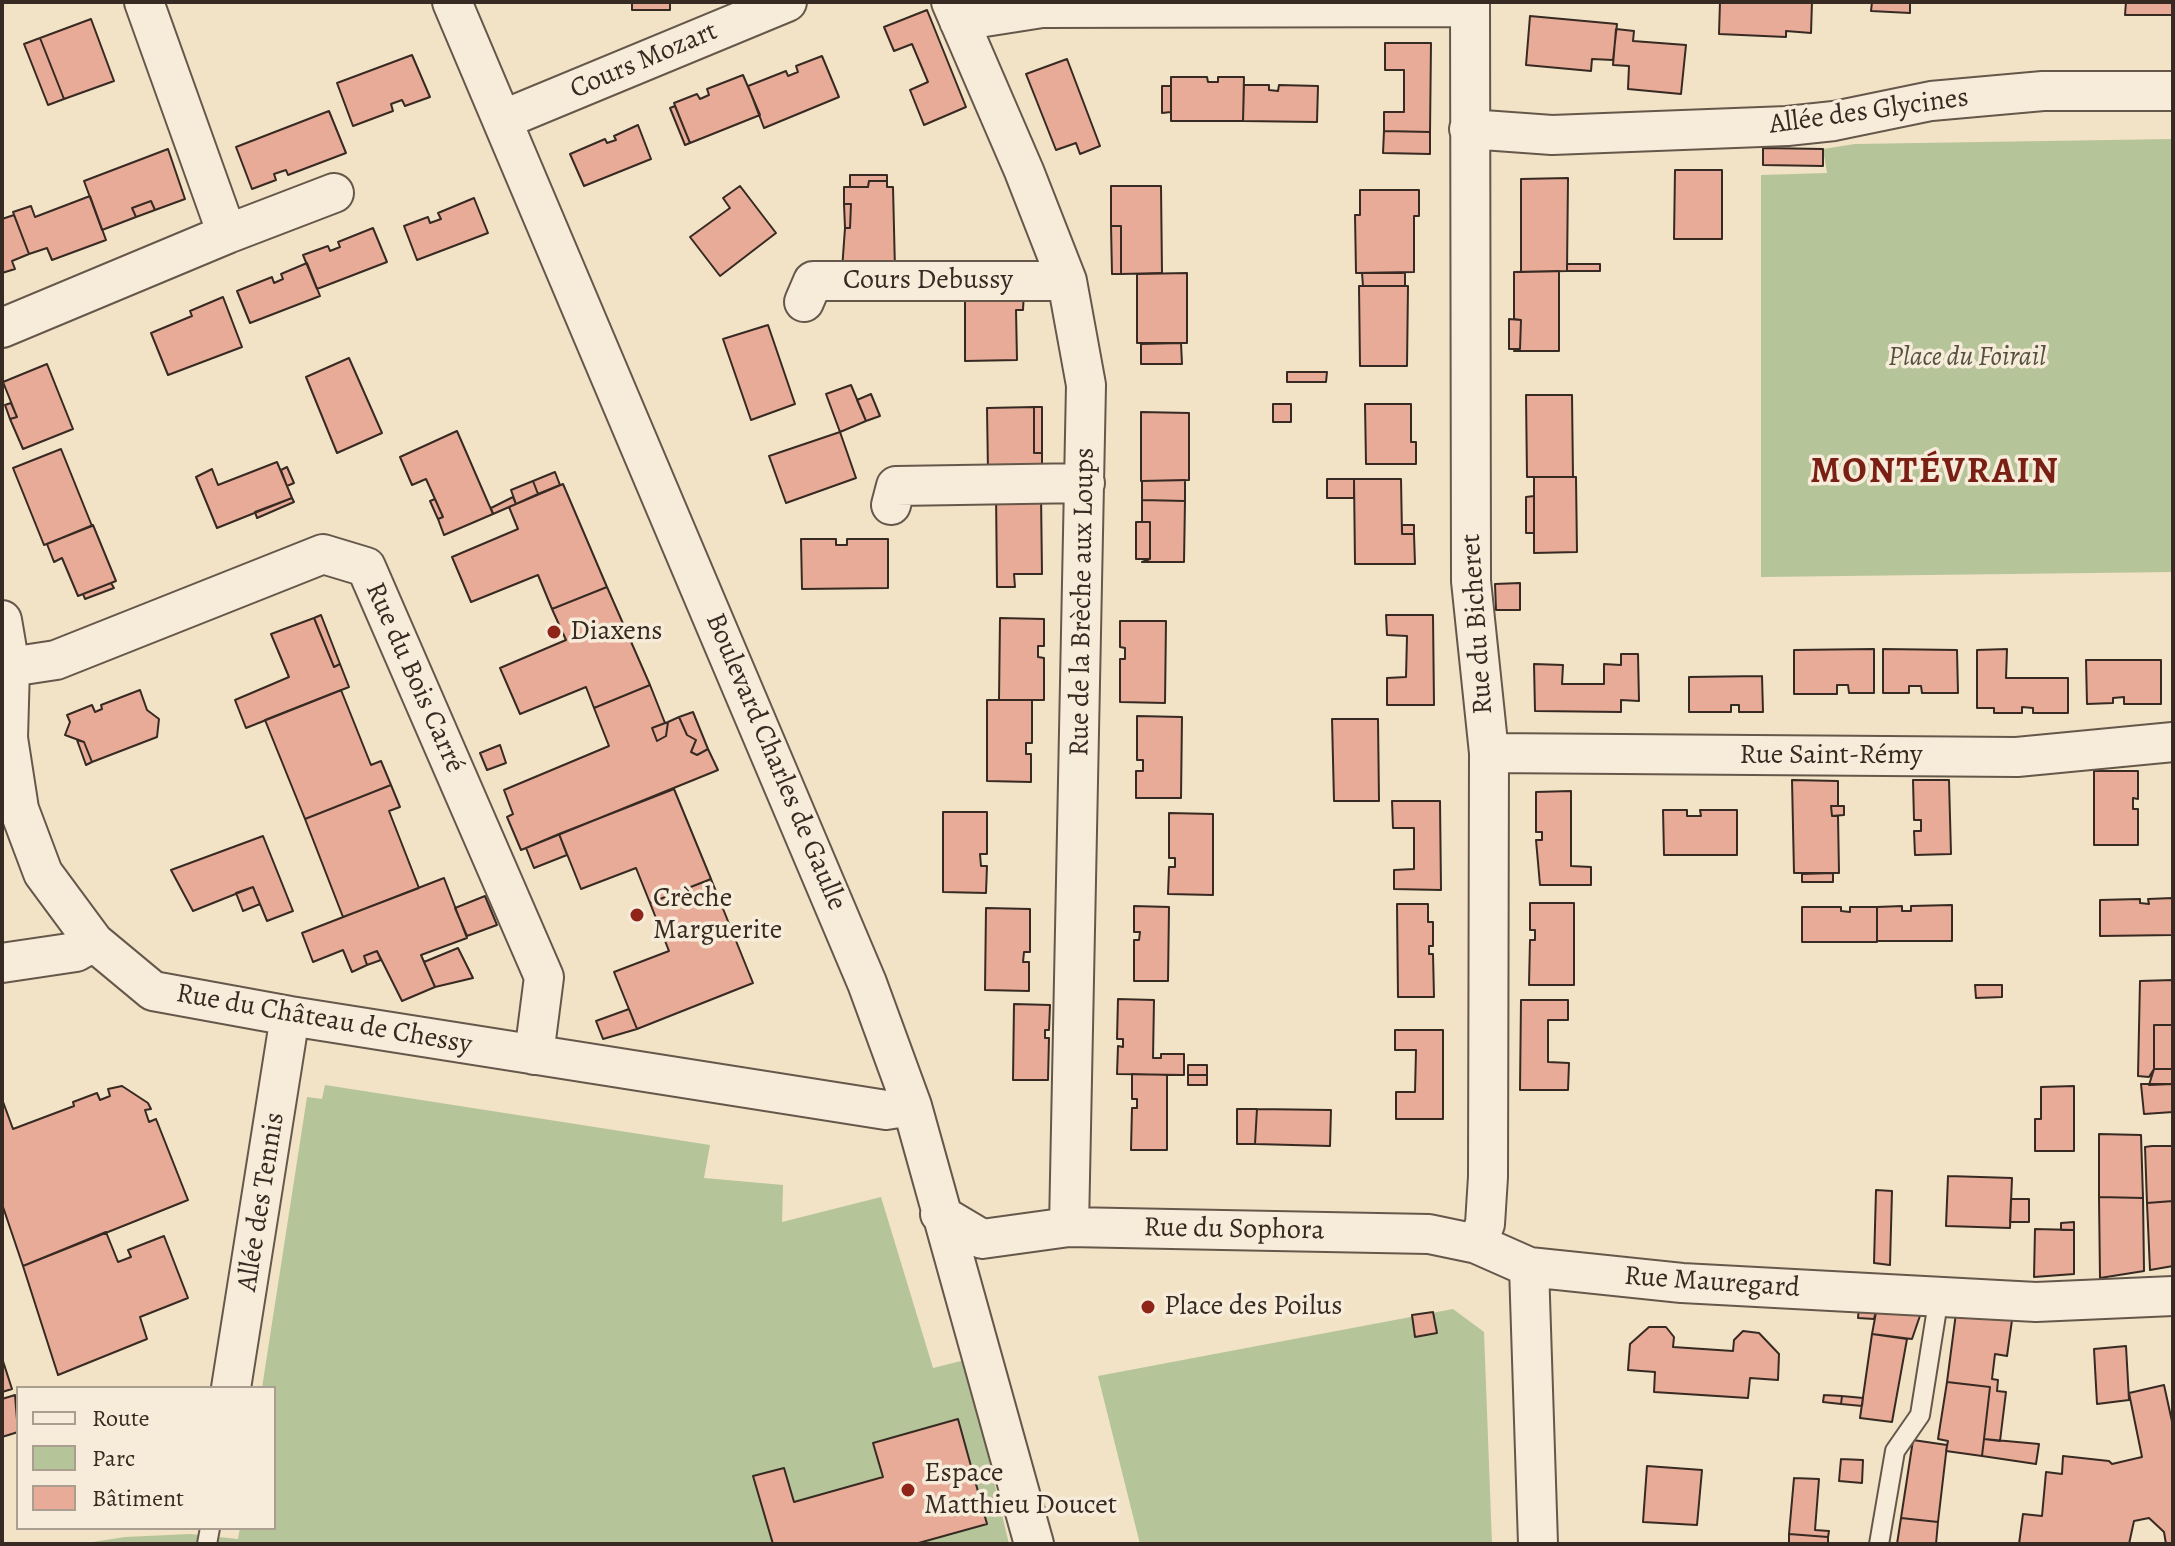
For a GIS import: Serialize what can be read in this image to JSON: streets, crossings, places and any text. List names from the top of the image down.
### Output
{
  "streets": {
    "street": [
      "Cours Mozart",
      "Allée des Glycines",
      "Cours Debussy",
      "Rue de la Brèche aux Loups",
      "Rue du Bicheret",
      "Rue du Bois Carré",
      "Rue Saint-Rémy",
      "Boulevard Charles de Gaulle",
      "Rue du Château de Chessy",
      "Allée des Tennis",
      "Rue du Sophora",
      "Rue Mauregard"
    ]
  },
  "crossings": [
    ["Cours Mozart", "Boulevard Charles de Gaulle"],
    ["Allée des Glycines", "Rue du Bicheret"],
    ["Cours Debussy", "Rue de la Brèche aux Loups"],
    ["Rue de la Brèche aux Loups", "Rue du Sophora"],
    ["Rue du Bicheret", "Rue Saint-Rémy"],
    ["Rue du Bicheret", "Rue du Sophora"],
    ["Rue du Bois Carré", "Rue du Château de Chessy"],
    ["Boulevard Charles de Gaulle", "Rue du Château de Chessy"],
    ["Boulevard Charles de Gaulle", "Rue du Sophora"],
    ["Rue du Château de Chessy", "Allée des Tennis"],
    ["Rue du Sophora", "Rue Mauregard"]
  ],
  "districts": ["MONTÉVRAIN"],
  "parks": ["Place du Foirail"],
  "places": [
    "Diaxens",
    "Crèche Marguerite",
    "Place des Poilus",
    "Espace Matthieu Doucet"
  ],
  "legend": ["Route", "Parc", "Bâtiment"]
}
